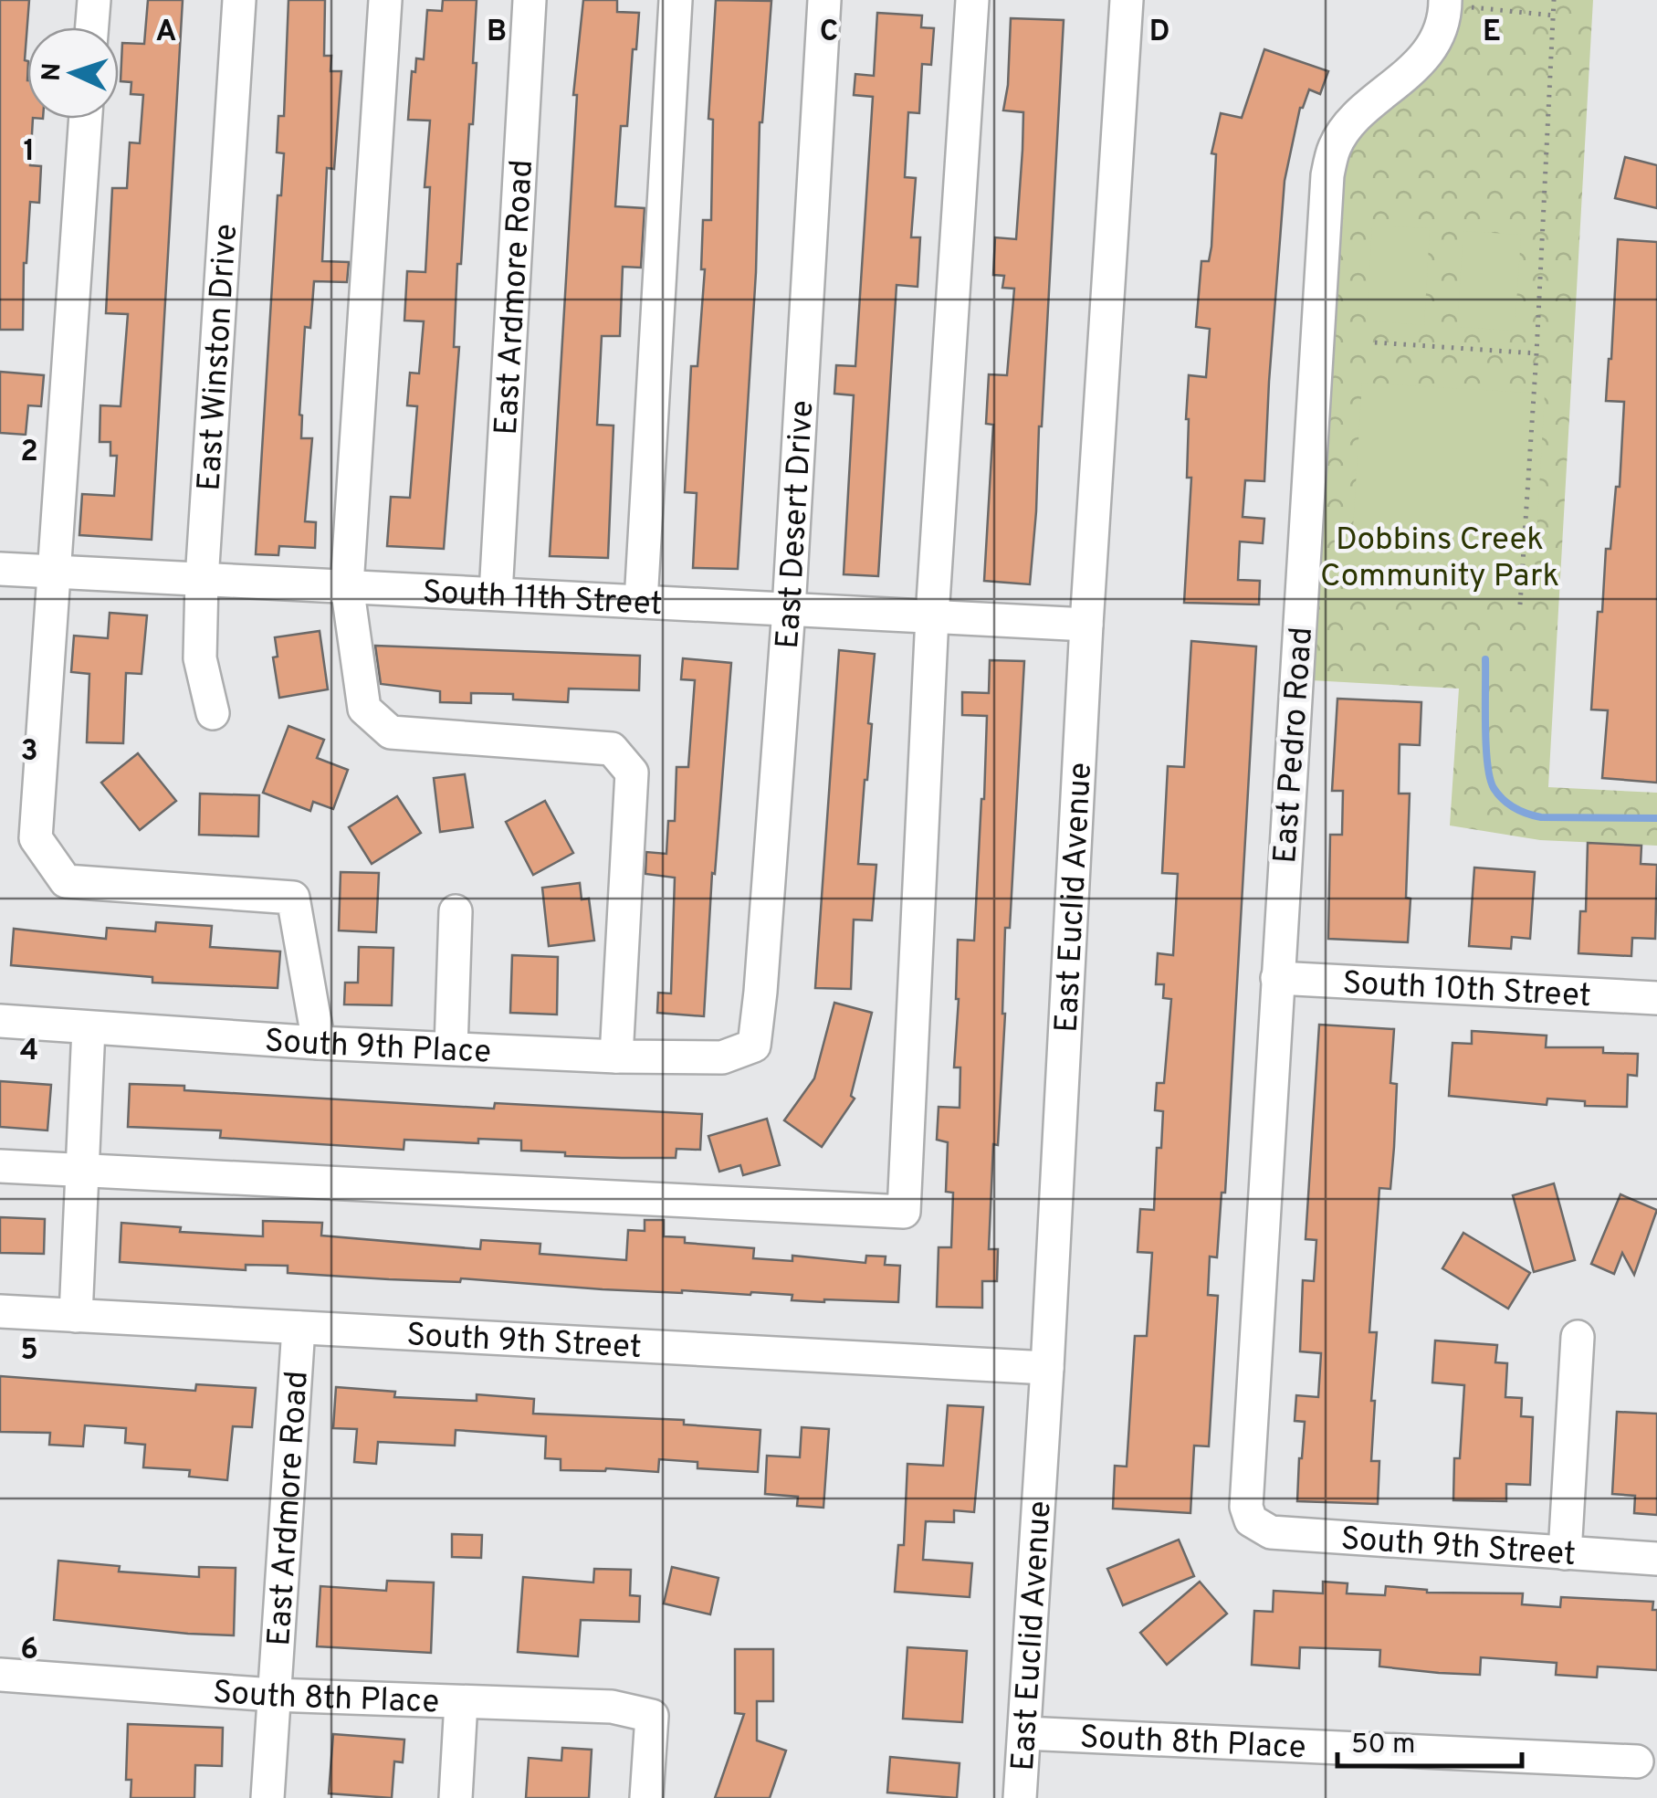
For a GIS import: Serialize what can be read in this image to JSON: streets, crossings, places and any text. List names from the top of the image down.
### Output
{
  "streets": {
    "street": [
      "East Ardmore Road",
      "East Winston Drive",
      "East Desert Drive",
      "South 11th Street",
      "East Pedro Road",
      "East Euclid Avenue",
      "South 10th Street",
      "South 9th Place",
      "South 9th Street",
      "South 8th Place"
    ]
  },
  "crossings": [
    ["East Ardmore Road", "South 11th Street"],
    ["East Ardmore Road", "South 9th Street"],
    ["East Ardmore Road", "South 8th Place"],
    ["East Winston Drive", "South 11th Street"],
    ["East Desert Drive", "South 11th Street"],
    ["East Desert Drive", "South 9th Place"],
    ["South 11th Street", "East Euclid Avenue"],
    ["East Pedro Road", "South 10th Street"],
    ["East Pedro Road", "South 9th Street"],
    ["East Euclid Avenue", "South 9th Street"],
    ["East Euclid Avenue", "South 8th Place"]
  ],
  "parks": ["Dobbins Creek Community Park"],
  "scale_bar": "50 m",
  "north": "left",
  "grid": {
    "columns": [
      "A",
      "B",
      "C",
      "D",
      "E"
    ],
    "rows": [
      "1",
      "2",
      "3",
      "4",
      "5",
      "6"
    ]
  }
}
